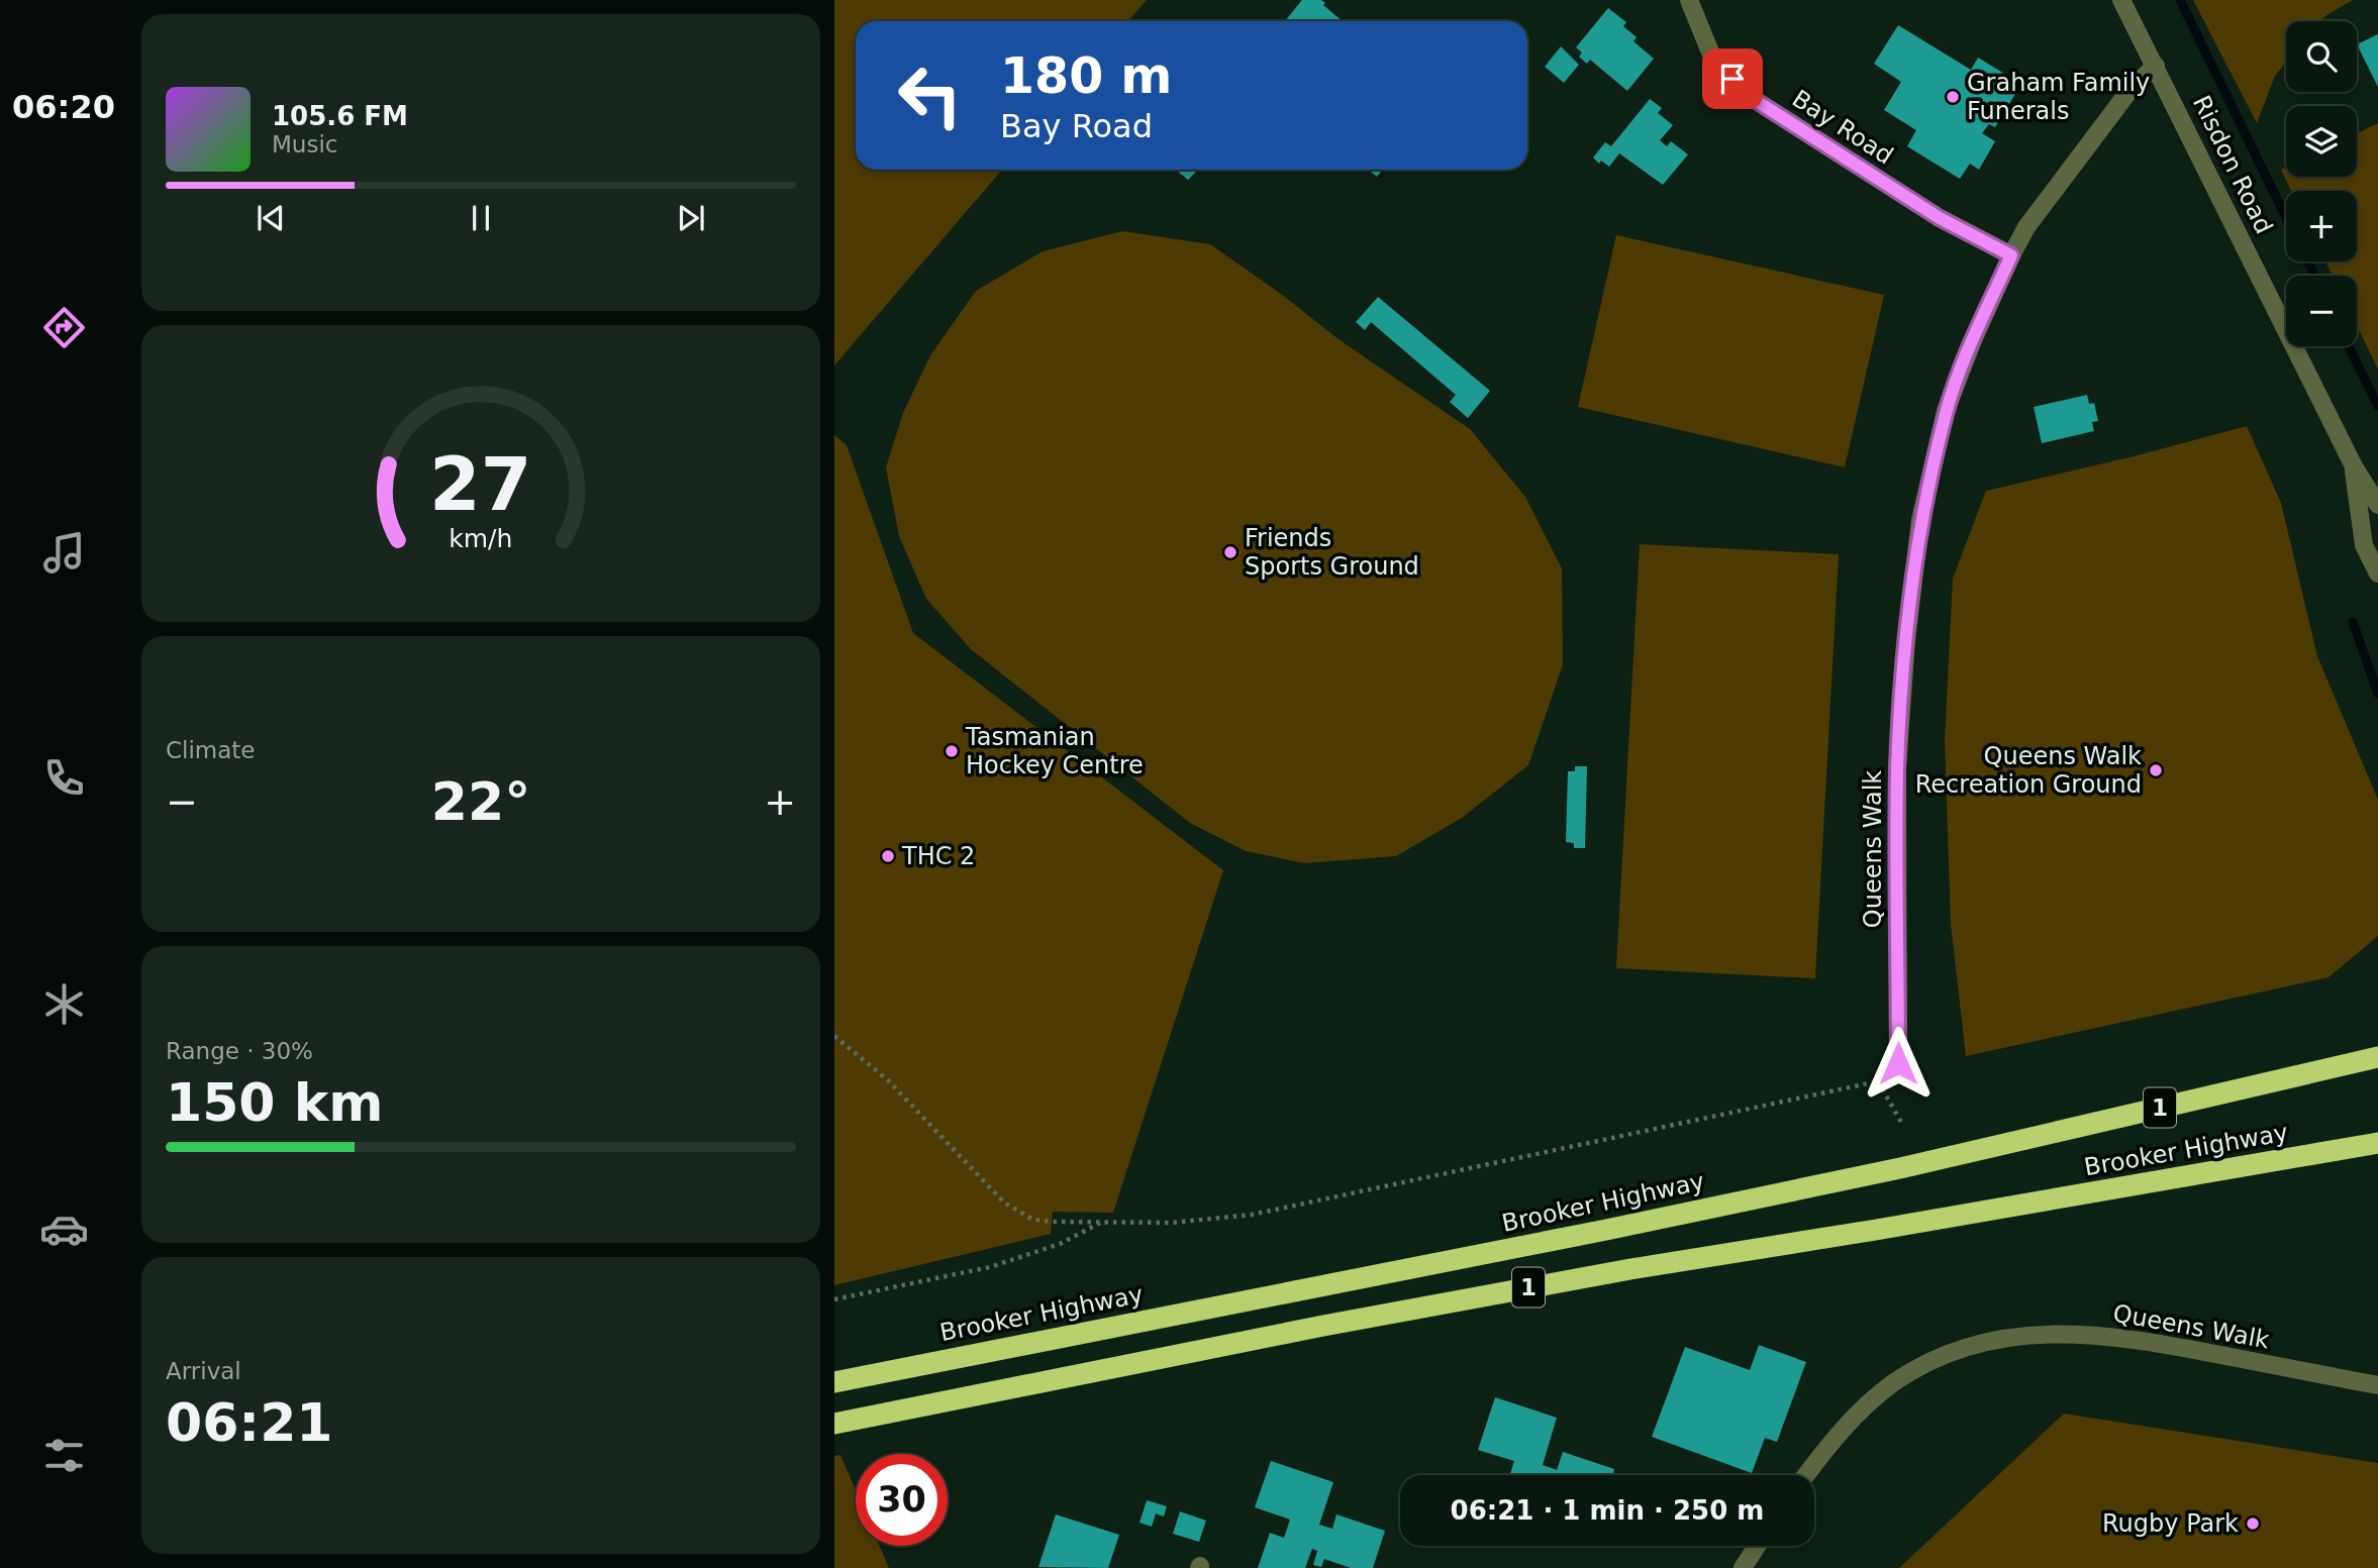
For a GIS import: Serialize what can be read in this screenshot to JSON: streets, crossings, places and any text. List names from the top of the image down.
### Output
{
  "streets": {
    "highway": ["1", "Brooker Highway"],
    "street": ["Bay Road", "Risdon Road", "Queens Walk"]
  },
  "crossings": [
    ["Bay Road", "Queens Walk"],
    ["Risdon Road", "Queens Walk"]
  ],
  "places": [
    "Graham Family Funerals",
    "Friends Sports Ground",
    "Tasmanian Hockey Centre",
    "Queens Walk Recreation Ground",
    "THC 2",
    "Rugby Park"
  ],
  "page": {
    "tabs": "06:20",
    "map_buttons": ["+", "−"],
    "turn": ["180 m", "Bay Road"],
    "song": ["105.6 FM", "Music"],
    "tile": [
      "Climate",
      ["Range · 30%", "150 km"],
      ["Arrival", "06:21"]
    ],
    "heat": ["−", "22°", "+"],
    "limit": "30",
    "trip": "06:21 · 1 min · 250 m",
    "gauge": ["27", "km/h"]
  }
}
